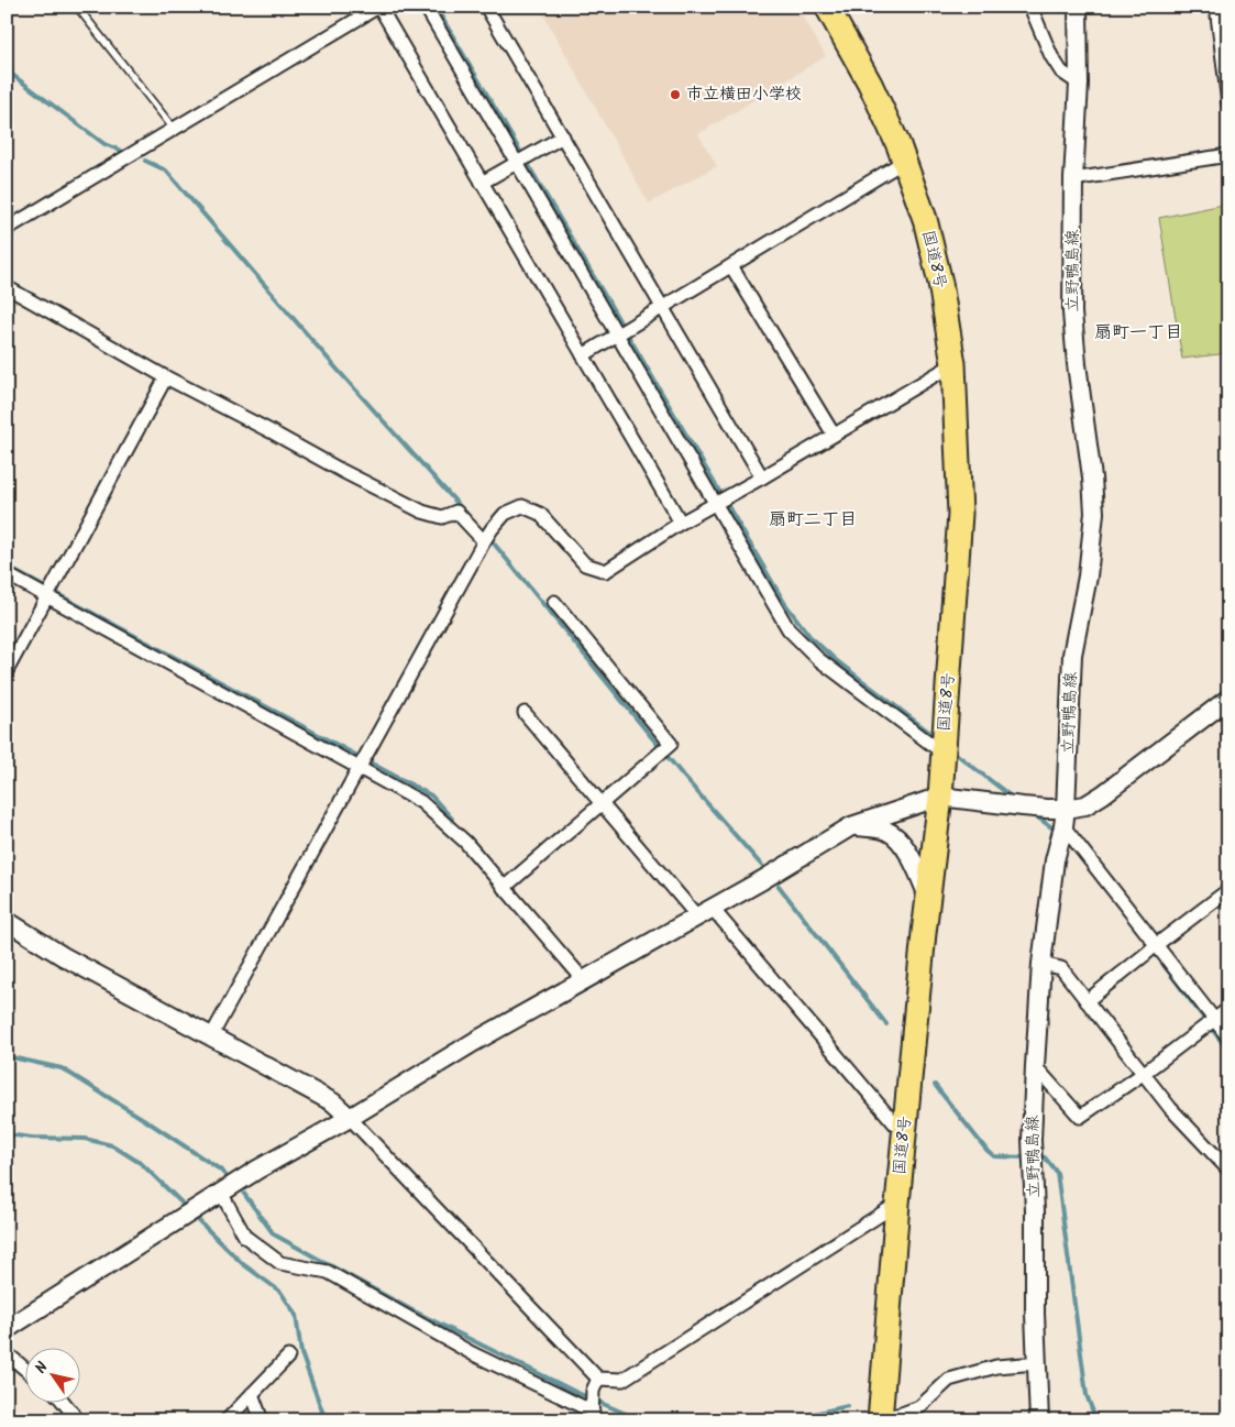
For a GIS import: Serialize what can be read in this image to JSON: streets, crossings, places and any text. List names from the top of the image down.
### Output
{
  "streets": {
    "highway": ["国道8号"],
    "street": ["立野鴨島線"]
  },
  "districts": ["扇町一丁目", "扇町二丁目"],
  "places": ["市立横田小学校"],
  "north": "top left"
}
